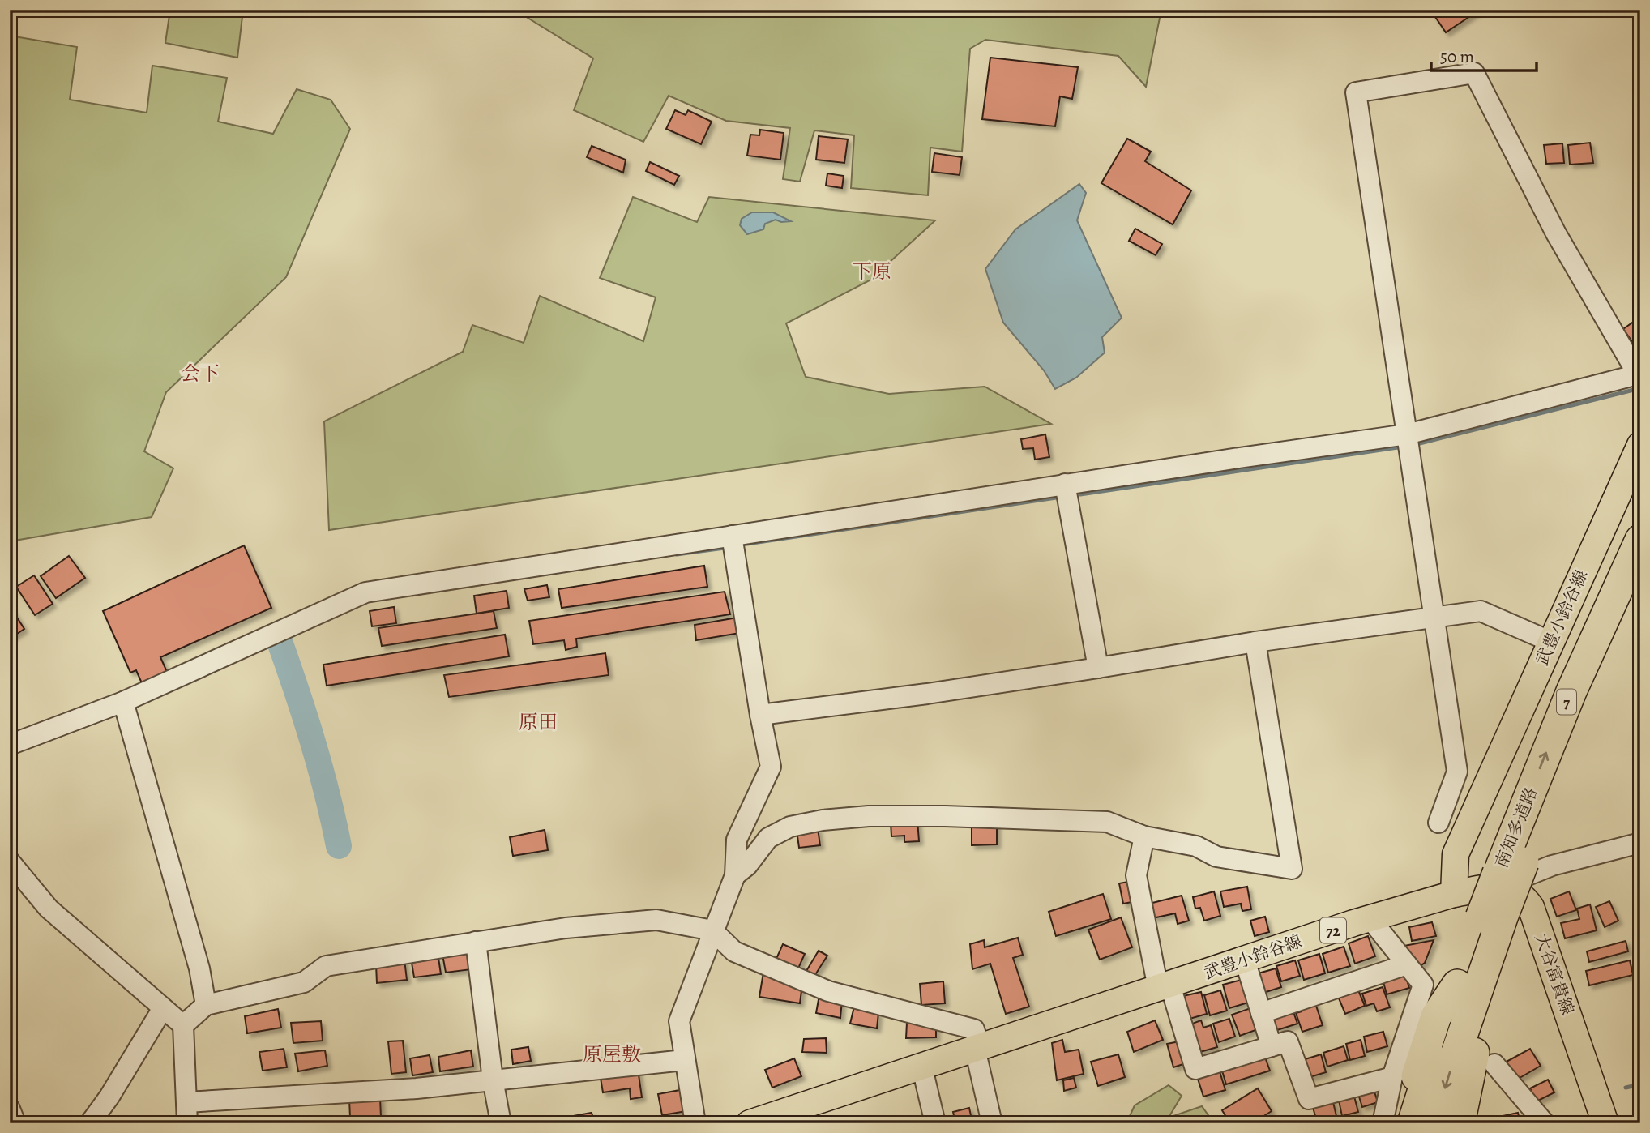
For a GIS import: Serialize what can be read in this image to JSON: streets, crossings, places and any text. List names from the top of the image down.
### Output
{
  "streets": {
    "highway": ["7", "南知多道路"],
    "main road": ["武豊小鈴谷線", "72", "大谷富貴線"]
  },
  "crossings": [
    ["南知多道路", "大谷富貴線"]
  ],
  "districts": [
    "下原",
    "会下",
    "原田",
    "原屋敷"
  ],
  "scale_bar": "50 m"
}
